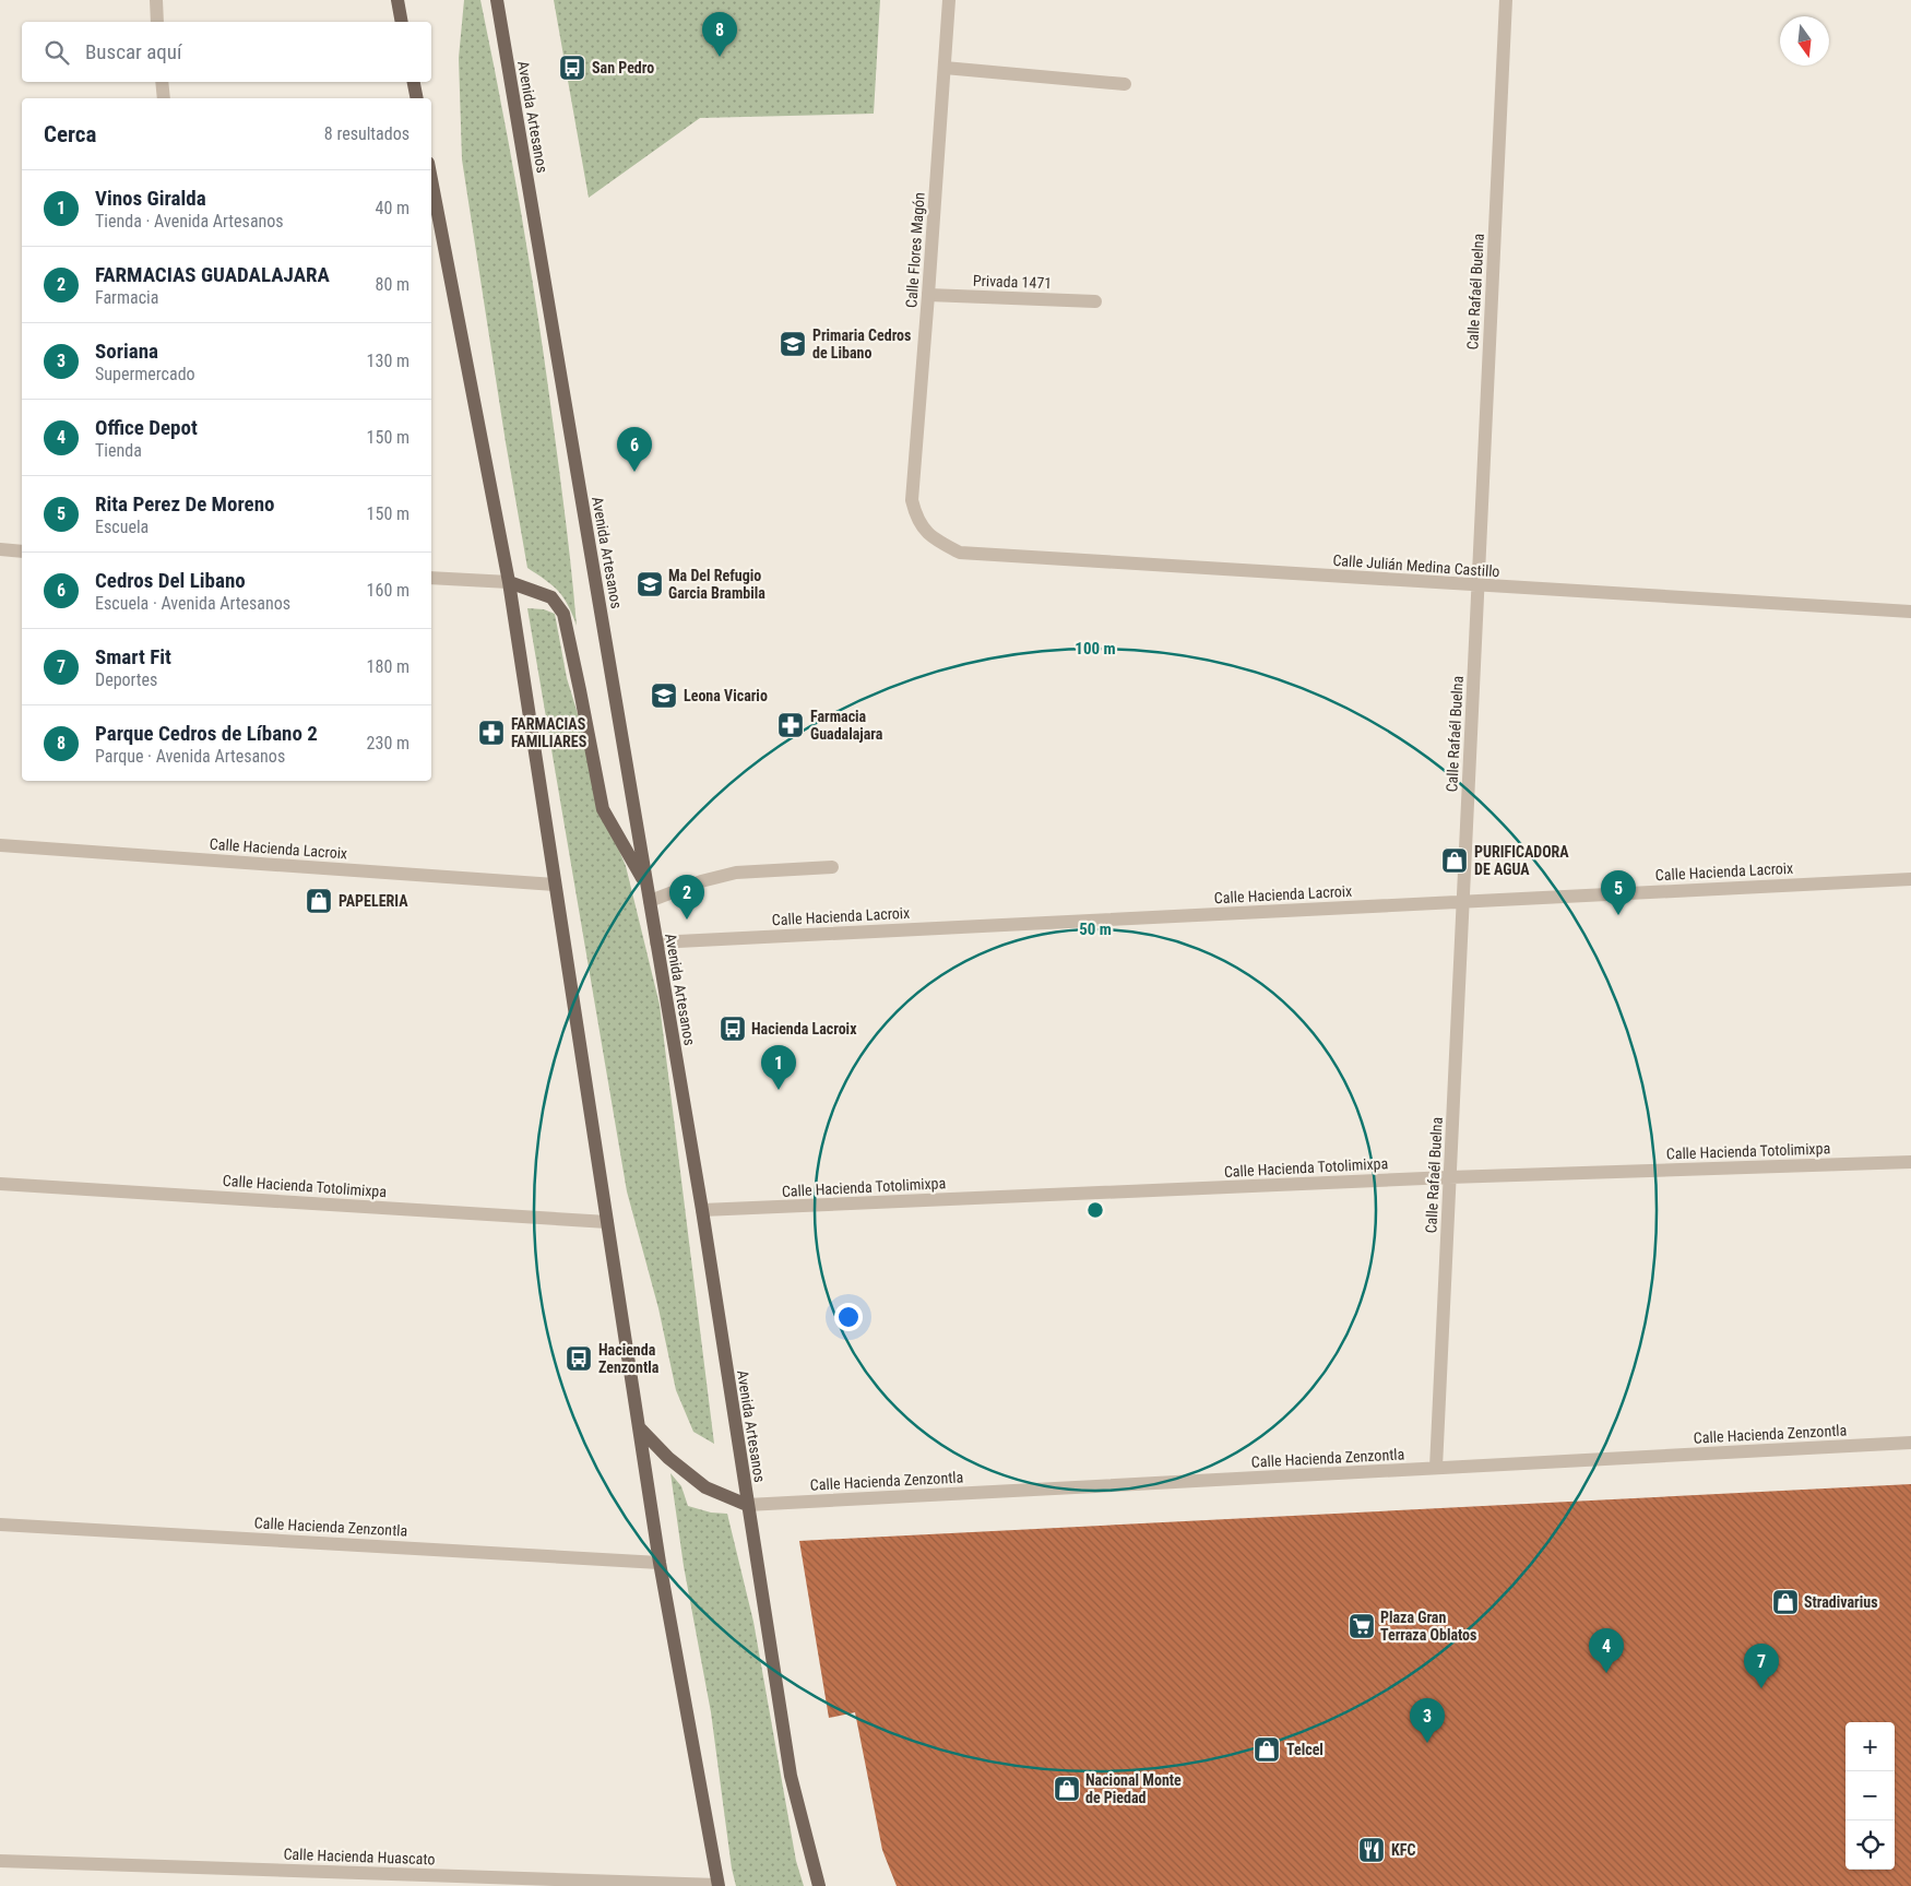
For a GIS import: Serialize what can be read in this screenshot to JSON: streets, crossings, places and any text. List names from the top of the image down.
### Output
{
  "streets": {
    "main road": ["Avenida Artesanos"],
    "street": [
      "Calle Flores Magón",
      "Privada 1471",
      "Calle Rafaél Buelna",
      "Calle Julián Medina Castillo",
      "Calle Hacienda Lacroix",
      "Calle Hacienda Totolimixpa",
      "Calle Hacienda Zenzontla",
      "Calle Hacienda Huascato"
    ]
  },
  "crossings": [
    ["Avenida Artesanos", "Calle Hacienda Lacroix"],
    ["Avenida Artesanos", "Calle Hacienda Totolimixpa"],
    ["Avenida Artesanos", "Calle Hacienda Zenzontla"],
    ["Calle Flores Magón", "Privada 1471"],
    ["Calle Flores Magón", "Calle Julián Medina Castillo"],
    ["Calle Rafaél Buelna", "Calle Julián Medina Castillo"],
    ["Calle Rafaél Buelna", "Calle Hacienda Lacroix"],
    ["Calle Rafaél Buelna", "Calle Hacienda Totolimixpa"],
    ["Calle Rafaél Buelna", "Calle Hacienda Zenzontla"]
  ],
  "places": {
    "bus stop": ["San Pedro", "Hacienda Lacroix", "Hacienda Zenzontla"],
    "school or university": ["Primaria Cedros de Libano", "Ma Del Refugio Garcia Brambila", "Leona Vicario"],
    "pharmacy": ["Farmacia Guadalajara", "FARMACIAS FAMILIARES"],
    "shop": [
      "PURIFICADORA DE AGUA",
      "PAPELERIA",
      "Stradivarius",
      "Telcel",
      "Nacional Monte de Piedad"
    ],
    "supermarket": ["Plaza Gran Terraza Oblatos"],
    "restaurant": ["KFC"]
  },
  "north": "bottom",
  "page": {
    "pins": [
      "8",
      "6",
      "5",
      "2",
      "1",
      "4",
      "7",
      "3"
    ],
    "search": "Buscar aquí",
    "heading": ["Cerca", "8 resultados"],
    "list": [
      {
        "mark": "1",
        "name": "Vinos Giralda",
        "note": "Tienda · Avenida Artesanos",
        "value": "40 m"
      },
      {
        "mark": "2",
        "name": "FARMACIAS GUADALAJARA",
        "note": "Farmacia",
        "value": "80 m"
      },
      {
        "mark": "3",
        "name": "Soriana",
        "note": "Supermercado",
        "value": "130 m"
      },
      {
        "mark": "4",
        "name": "Office Depot",
        "note": "Tienda",
        "value": "150 m"
      },
      {
        "mark": "5",
        "name": "Rita Perez De Moreno",
        "note": "Escuela",
        "value": "150 m"
      },
      {
        "mark": "6",
        "name": "Cedros Del Libano",
        "note": "Escuela · Avenida Artesanos",
        "value": "160 m"
      },
      {
        "mark": "7",
        "name": "Smart Fit",
        "note": "Deportes",
        "value": "180 m"
      },
      {
        "mark": "8",
        "name": "Parque Cedros de Líbano 2",
        "note": "Parque · Avenida Artesanos",
        "value": "230 m"
      }
    ],
    "map_buttons": ["+", "−"]
  },
  "rings": ["100 m", "50 m"]
}
